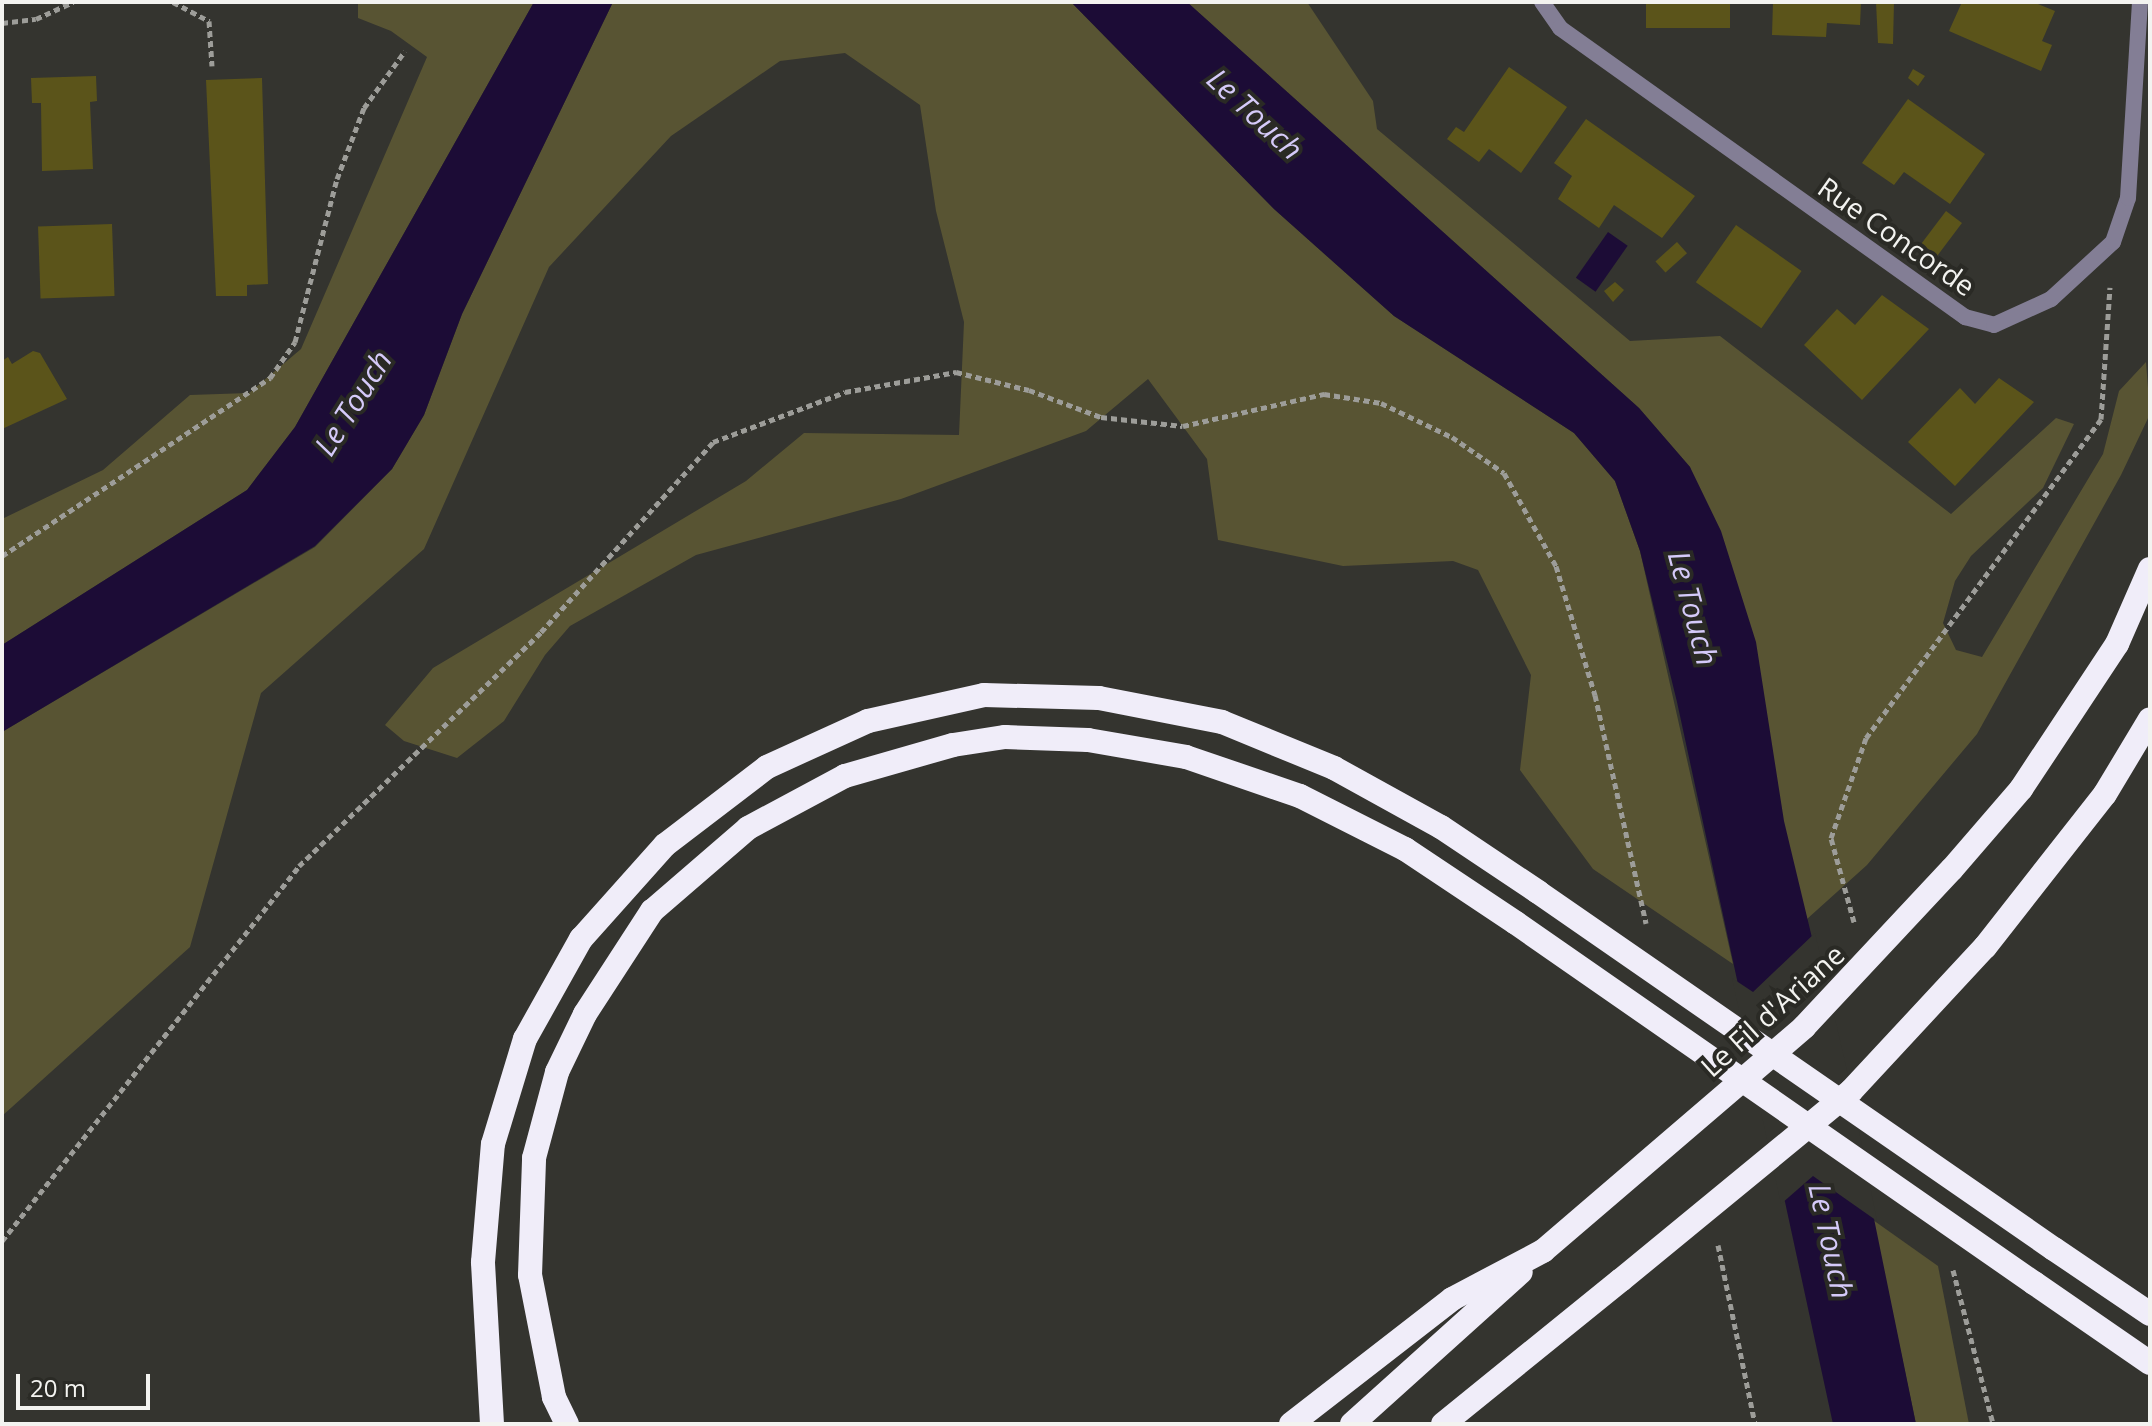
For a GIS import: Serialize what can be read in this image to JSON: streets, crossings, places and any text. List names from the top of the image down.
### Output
{
  "streets": {
    "highway": ["Le Fil d'Ariane"],
    "street": ["Rue Concorde"]
  },
  "water": ["Le Touch"],
  "scale_bar": "20 m"
}
